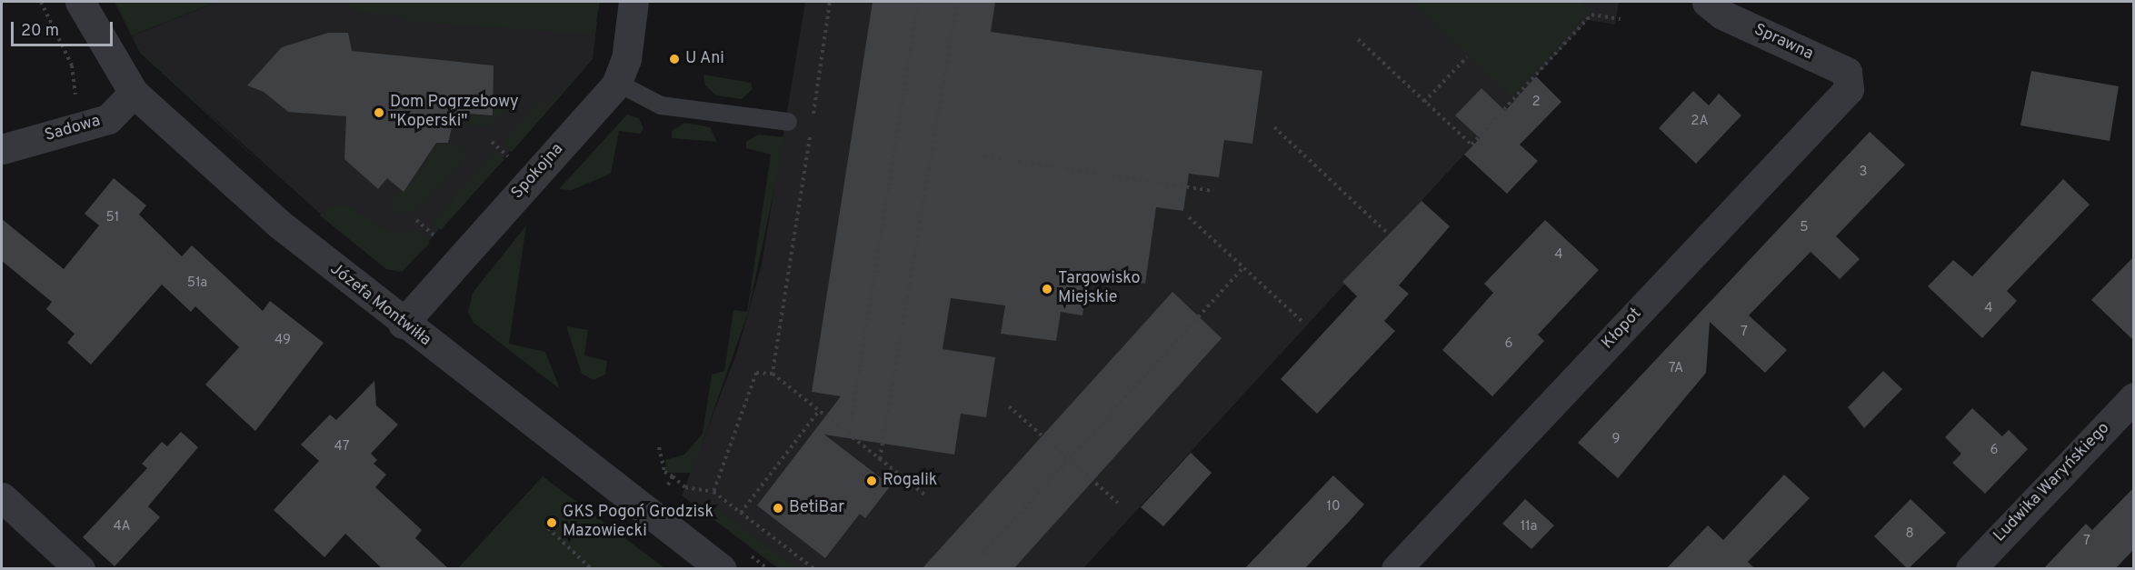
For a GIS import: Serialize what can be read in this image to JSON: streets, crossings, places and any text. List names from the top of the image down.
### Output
{
  "streets": {
    "street": [
      "Sprawna",
      "Sadowa",
      "Spokojna",
      "Józefa Montwiłła",
      "Kłopot",
      "Ludwika Waryńskiego"
    ]
  },
  "crossings": [
    ["Sprawna", "Kłopot"],
    ["Sadowa", "Józefa Montwiłła"],
    ["Spokojna", "Józefa Montwiłła"]
  ],
  "places": [
    "U Ani",
    "Dom Pogrzebowy \"Koperski\"",
    "Targowisko Miejskie",
    "Rogalik",
    "BetiBar",
    "GKS Pogoń Grodzisk Mazowiecki"
  ],
  "house_numbers": [
    "2",
    "2A",
    "3",
    "51",
    "5",
    "4",
    "51a",
    "4",
    "7",
    "49",
    "6",
    "7A",
    "9",
    "47",
    "6",
    "10",
    "4A",
    "11a",
    "8",
    "7"
  ],
  "scale_bar": "20 m"
}
